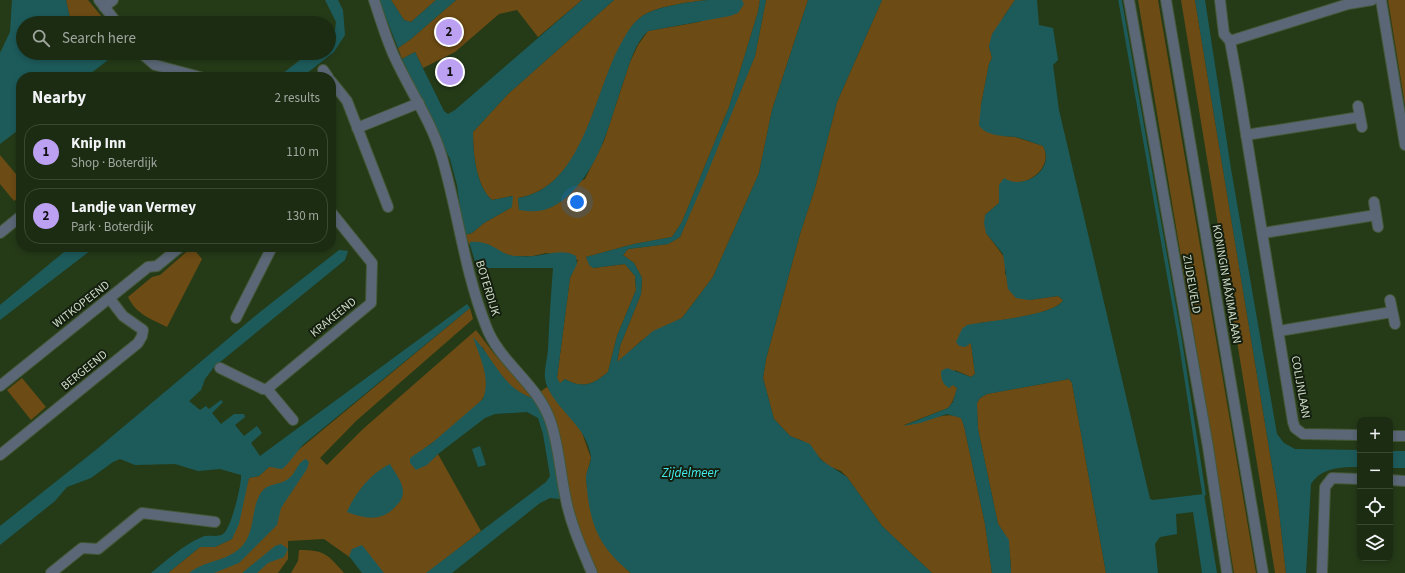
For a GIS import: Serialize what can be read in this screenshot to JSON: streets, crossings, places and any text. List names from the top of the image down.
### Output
{
  "streets": {
    "street": [
      "ZIJDELVELD",
      "KONINGIN MÁXIMALAAN",
      "BOTERDIJK",
      "WITKOPEEND",
      "KRAKEEND",
      "BERGEEND",
      "COLIJNLAAN"
    ]
  },
  "crossings": [
    ["WITKOPEEND", "BERGEEND"]
  ],
  "water": ["Zijdelmeer"],
  "page": {
    "search": "Search here",
    "pins": ["2", "1"],
    "heading": ["Nearby", "2 results"],
    "list": [
      {
        "mark": "1",
        "name": "Knip Inn",
        "note": "Shop · Boterdijk",
        "value": "110 m"
      },
      {
        "mark": "2",
        "name": "Landje van Vermey",
        "note": "Park · Boterdijk",
        "value": "130 m"
      }
    ],
    "map_buttons": ["+", "−"]
  }
}
